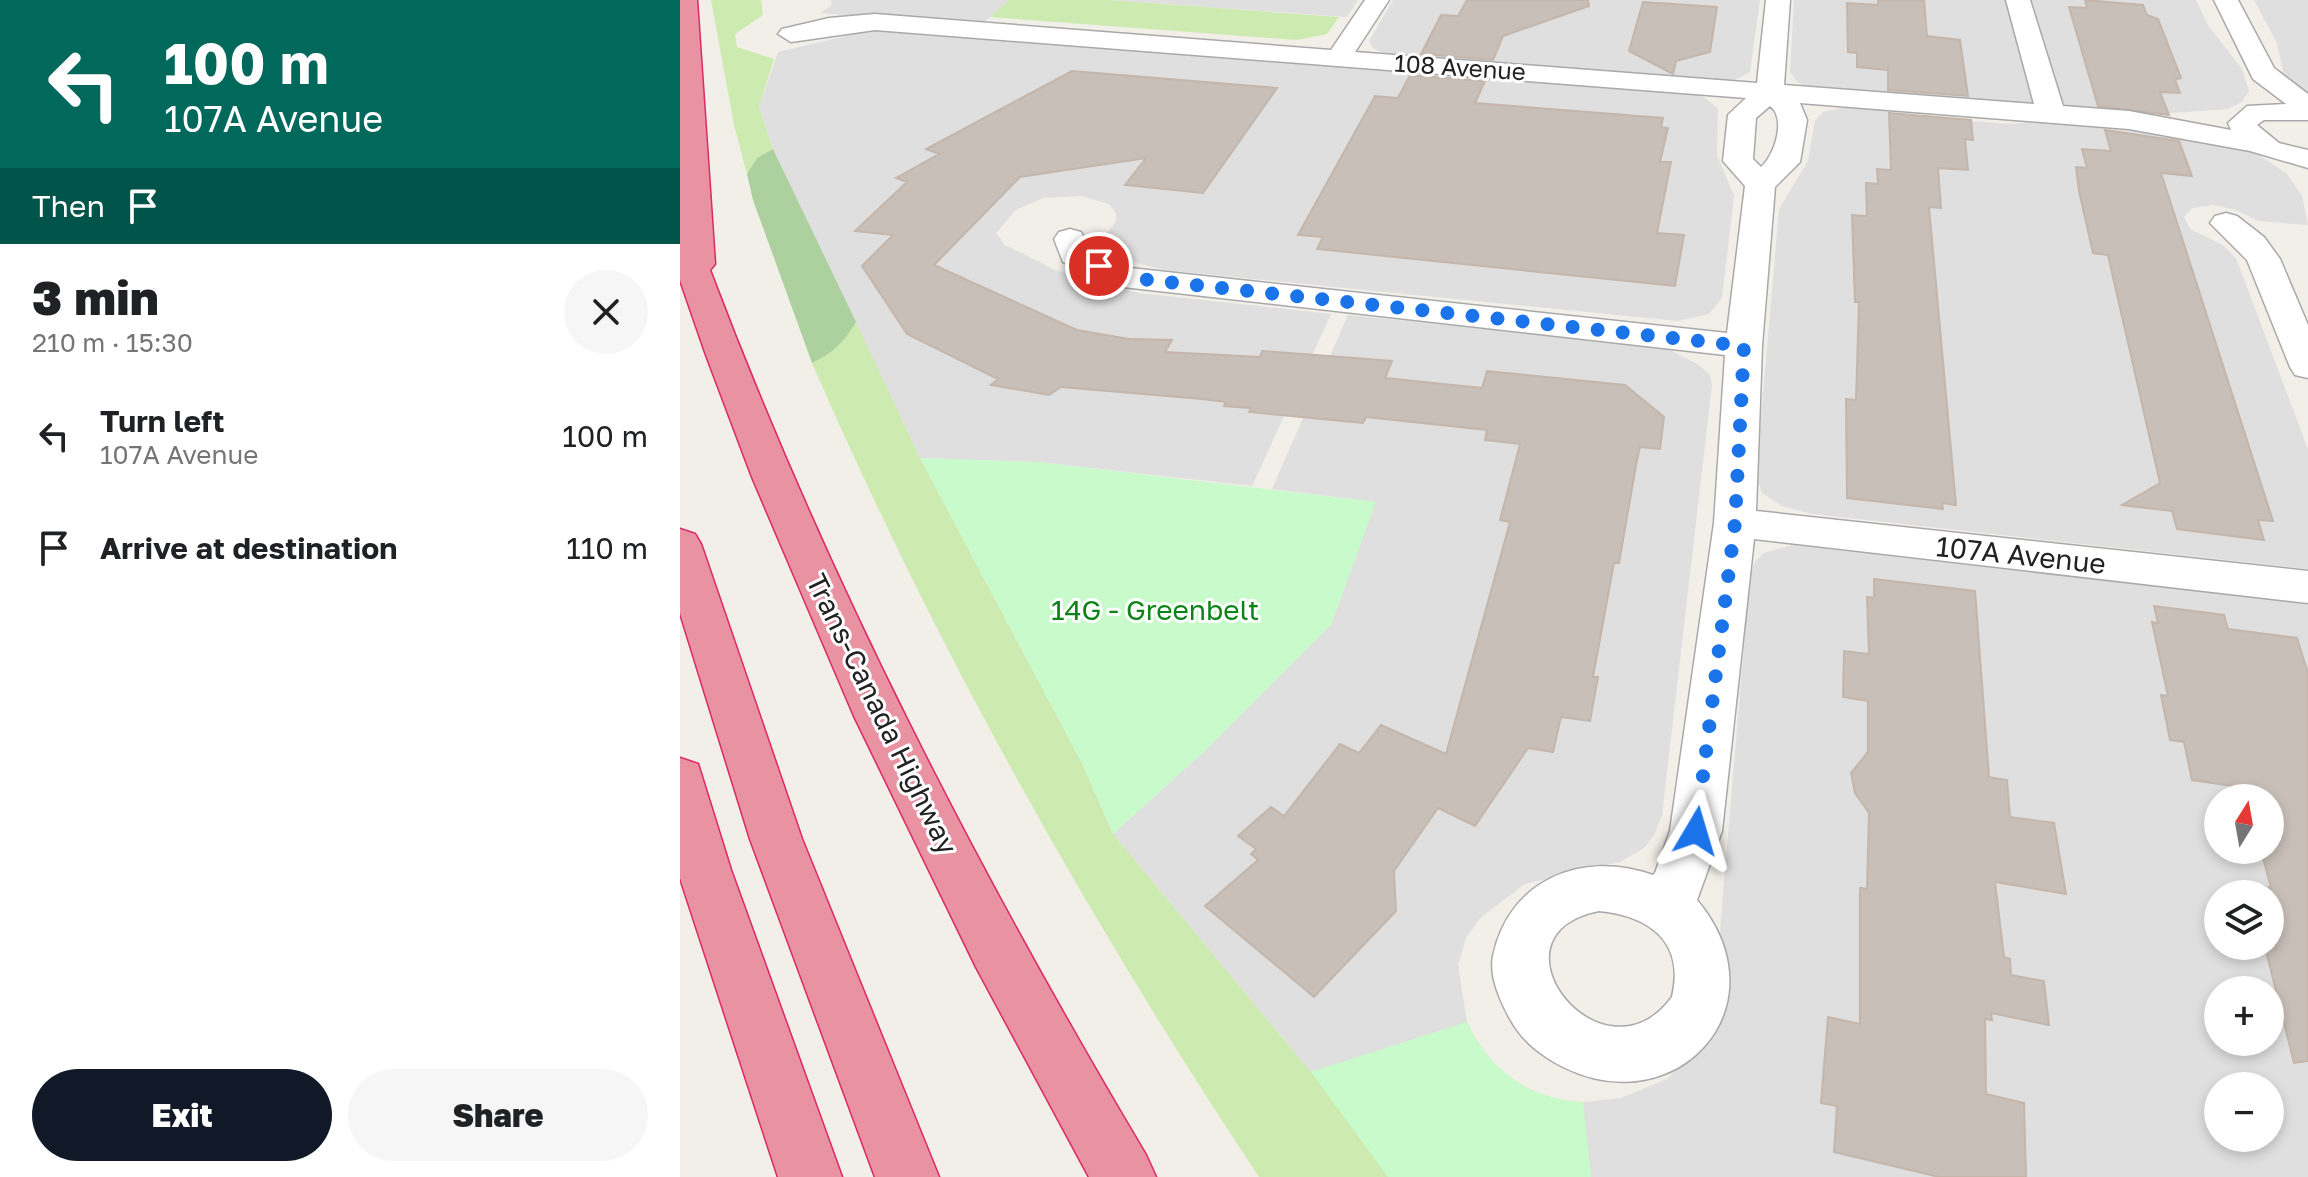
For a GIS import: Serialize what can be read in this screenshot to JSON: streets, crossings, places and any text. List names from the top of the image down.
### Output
{
  "streets": {
    "highway": ["Trans-Canada Highway"],
    "street": ["108 Avenue", "107A Avenue"]
  },
  "parks": ["14G - Greenbelt"],
  "north": "top",
  "page": {
    "turn": ["100 m", "107A Avenue"],
    "then": "Then",
    "heading": ["3 min", "210 m · 15:30"],
    "list": [
      {
        "name": "Turn left",
        "note": "107A Avenue",
        "value": "100 m"
      },
      {
        "name": "Arrive at destination",
        "value": "110 m"
      }
    ],
    "map_buttons": ["+", "−"],
    "buttons": ["Exit", "Share"]
  }
}
